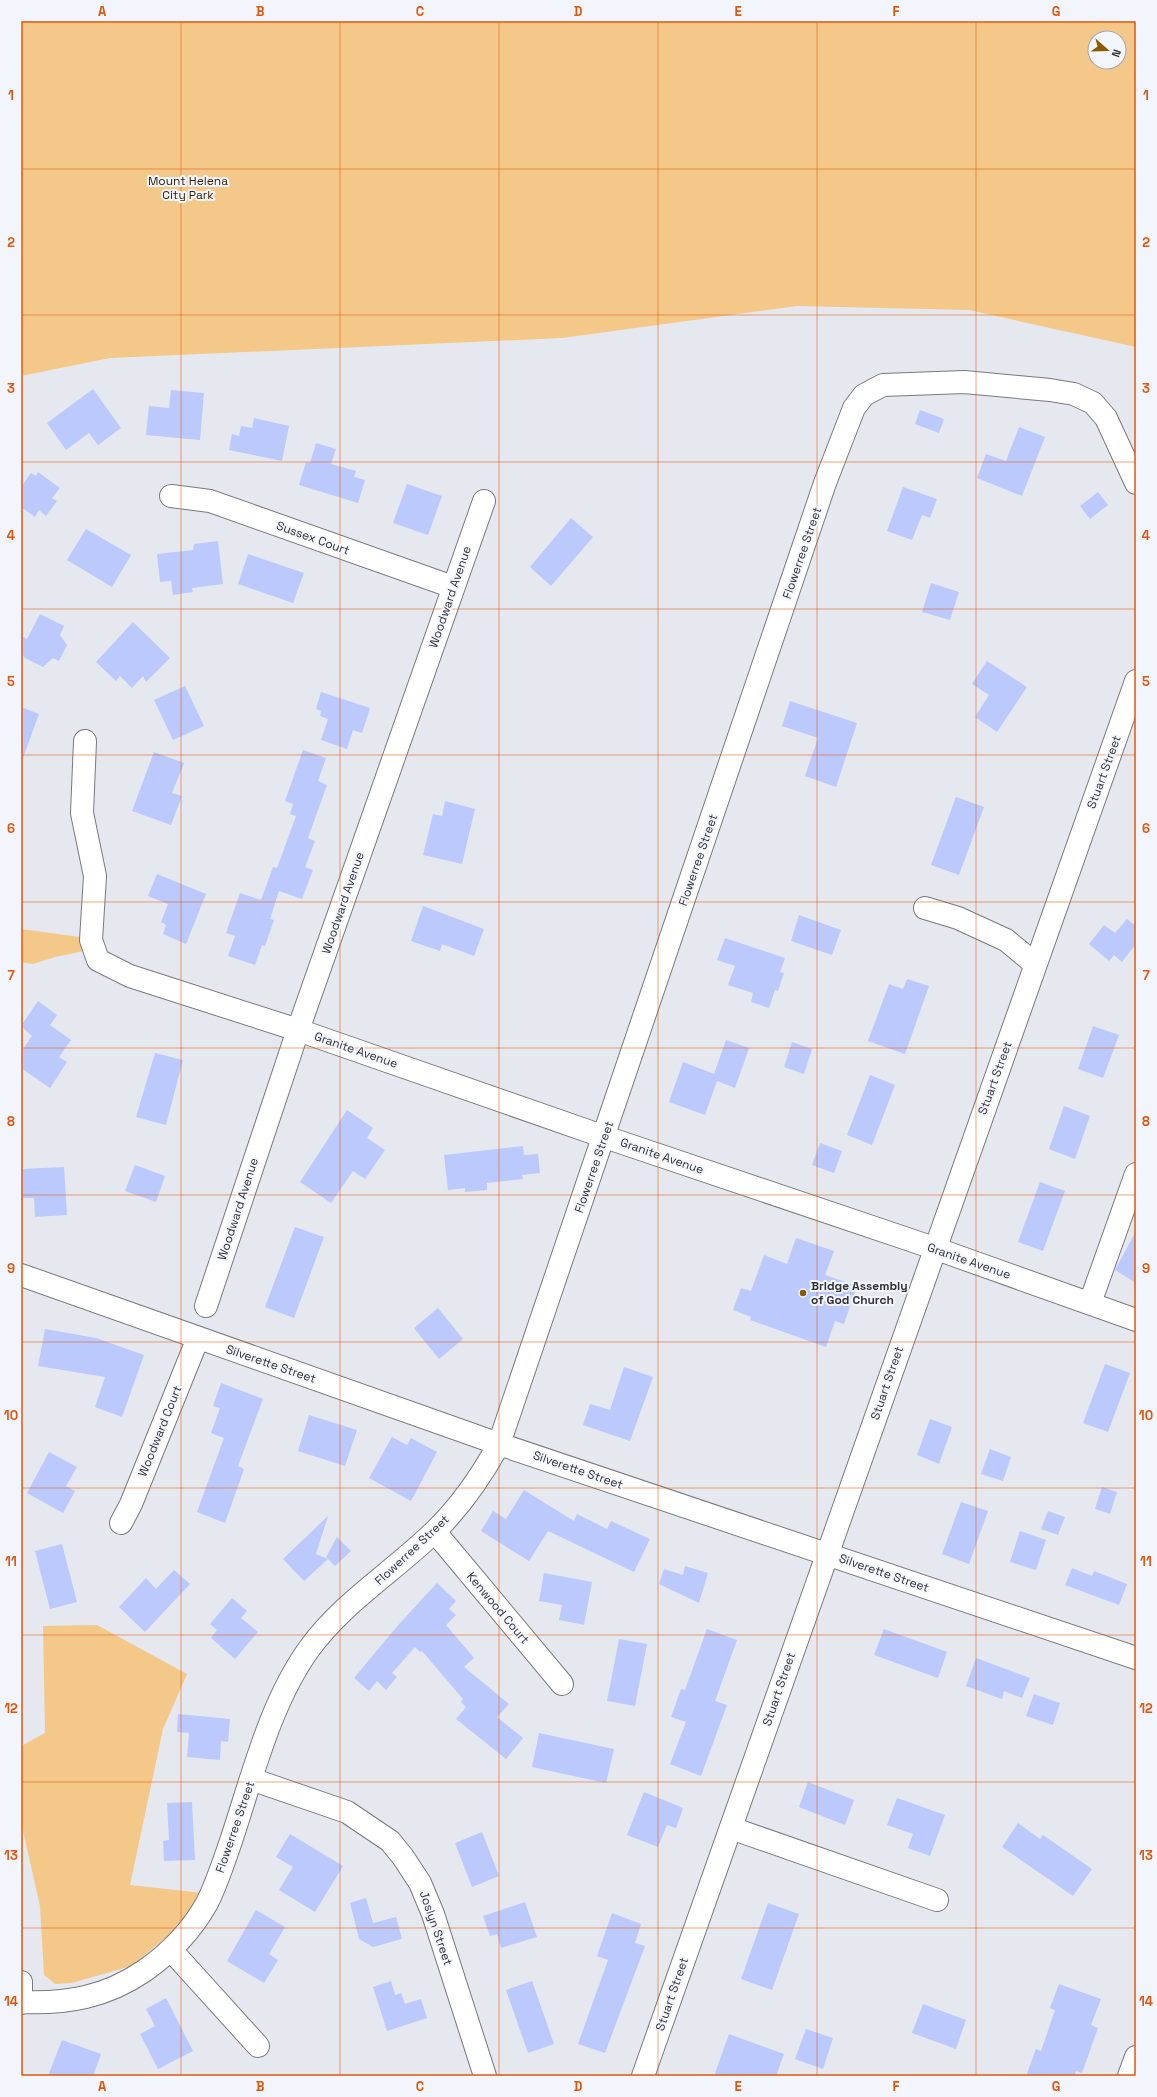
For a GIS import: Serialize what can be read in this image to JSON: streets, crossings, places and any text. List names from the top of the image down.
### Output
{
  "streets": {
    "street": [
      "Sussex Court",
      "Flowerree Street",
      "Woodward Avenue",
      "Stuart Street",
      "Granite Avenue",
      "Silverette Street",
      "Woodward Court",
      "Kenwood Court",
      "Joslyn Street"
    ]
  },
  "crossings": [
    ["Sussex Court", "Woodward Avenue"],
    ["Flowerree Street", "Granite Avenue"],
    ["Flowerree Street", "Silverette Street"],
    ["Flowerree Street", "Kenwood Court"],
    ["Flowerree Street", "Joslyn Street"],
    ["Woodward Avenue", "Granite Avenue"],
    ["Stuart Street", "Granite Avenue"],
    ["Stuart Street", "Silverette Street"],
    ["Silverette Street", "Woodward Court"]
  ],
  "parks": ["Mount Helena City Park"],
  "places": ["Bridge Assembly of God Church"],
  "north": "right",
  "grid": {
    "columns": [
      "A",
      "B",
      "C",
      "D",
      "E",
      "F",
      "G"
    ],
    "rows": [
      "1",
      "2",
      "3",
      "4",
      "5",
      "6",
      "7",
      "8",
      "9",
      "10",
      "11",
      "12",
      "13",
      "14"
    ]
  }
}
